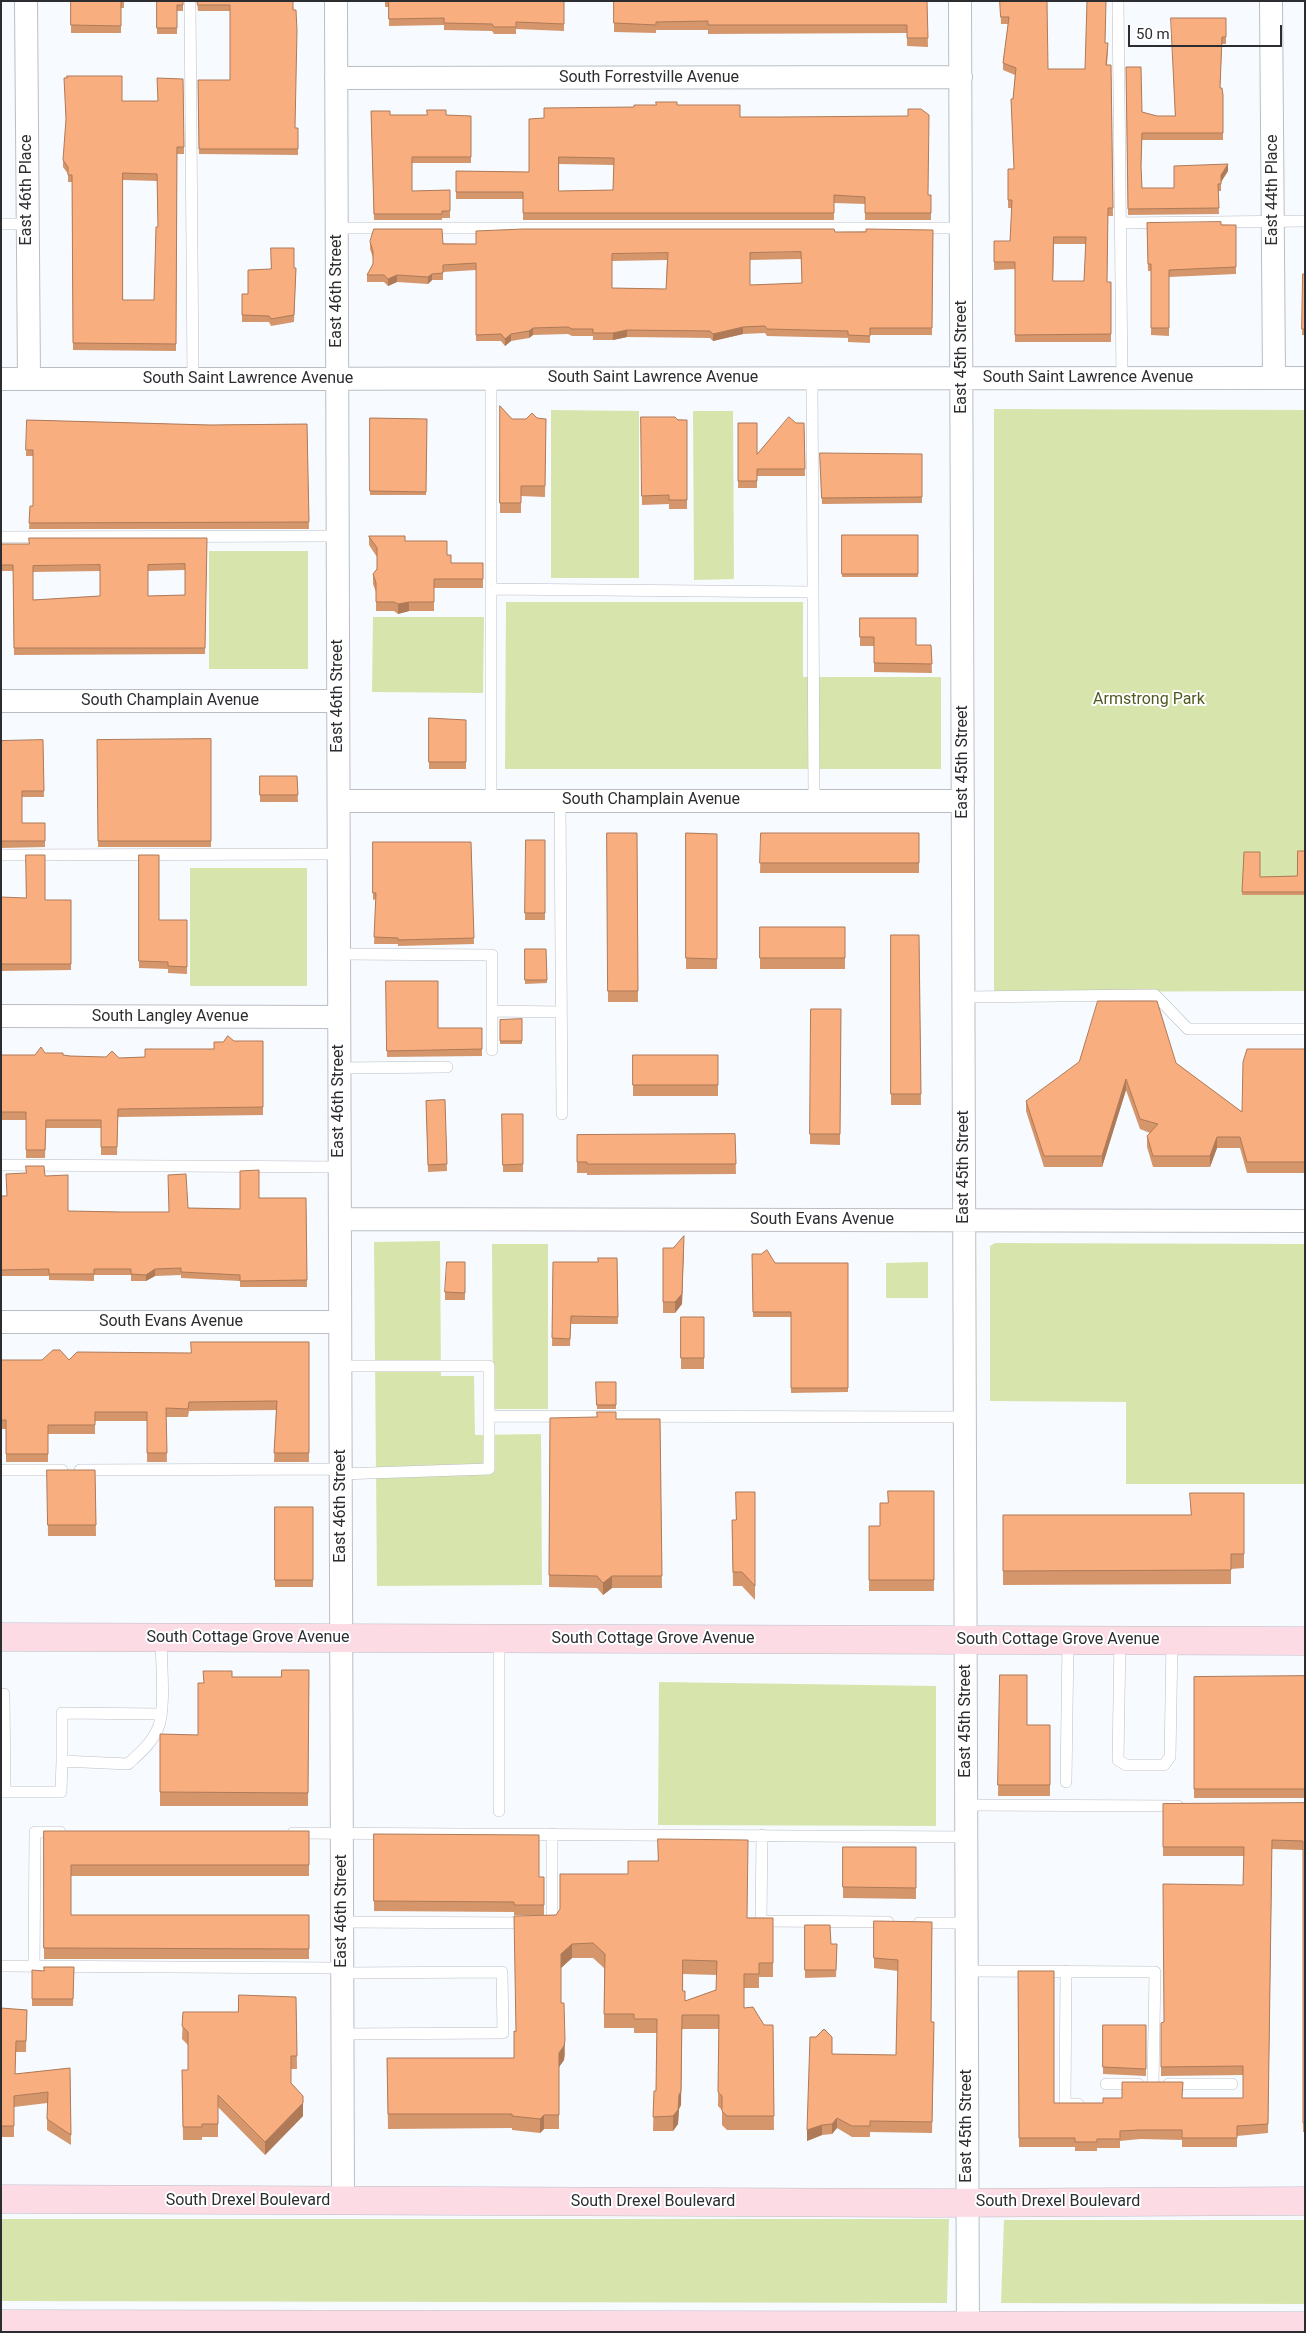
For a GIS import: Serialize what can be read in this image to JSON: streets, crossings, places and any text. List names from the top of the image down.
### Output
{
  "streets": {
    "street": [
      "South Forrestville Avenue",
      "East 46th Place",
      "East 44th Place",
      "East 46th Street",
      "East 45th Street",
      "South Saint Lawrence Avenue",
      "South Champlain Avenue",
      "South Langley Avenue",
      "South Evans Avenue",
      "South Cottage Grove Avenue",
      "South Drexel Boulevard"
    ]
  },
  "crossings": [
    ["South Forrestville Avenue", "East 46th Street"],
    ["South Forrestville Avenue", "East 45th Street"],
    ["East 46th Place", "South Saint Lawrence Avenue"],
    ["East 44th Place", "South Saint Lawrence Avenue"],
    ["East 46th Street", "South Saint Lawrence Avenue"],
    ["East 46th Street", "South Champlain Avenue"],
    ["East 46th Street", "South Langley Avenue"],
    ["East 46th Street", "South Evans Avenue"],
    ["East 46th Street", "South Cottage Grove Avenue"],
    ["East 46th Street", "South Drexel Boulevard"],
    ["East 45th Street", "South Saint Lawrence Avenue"],
    ["East 45th Street", "South Champlain Avenue"],
    ["East 45th Street", "South Evans Avenue"],
    ["East 45th Street", "South Cottage Grove Avenue"],
    ["East 45th Street", "South Drexel Boulevard"]
  ],
  "parks": ["Armstrong Park"],
  "scale_bar": "50 m"
}
